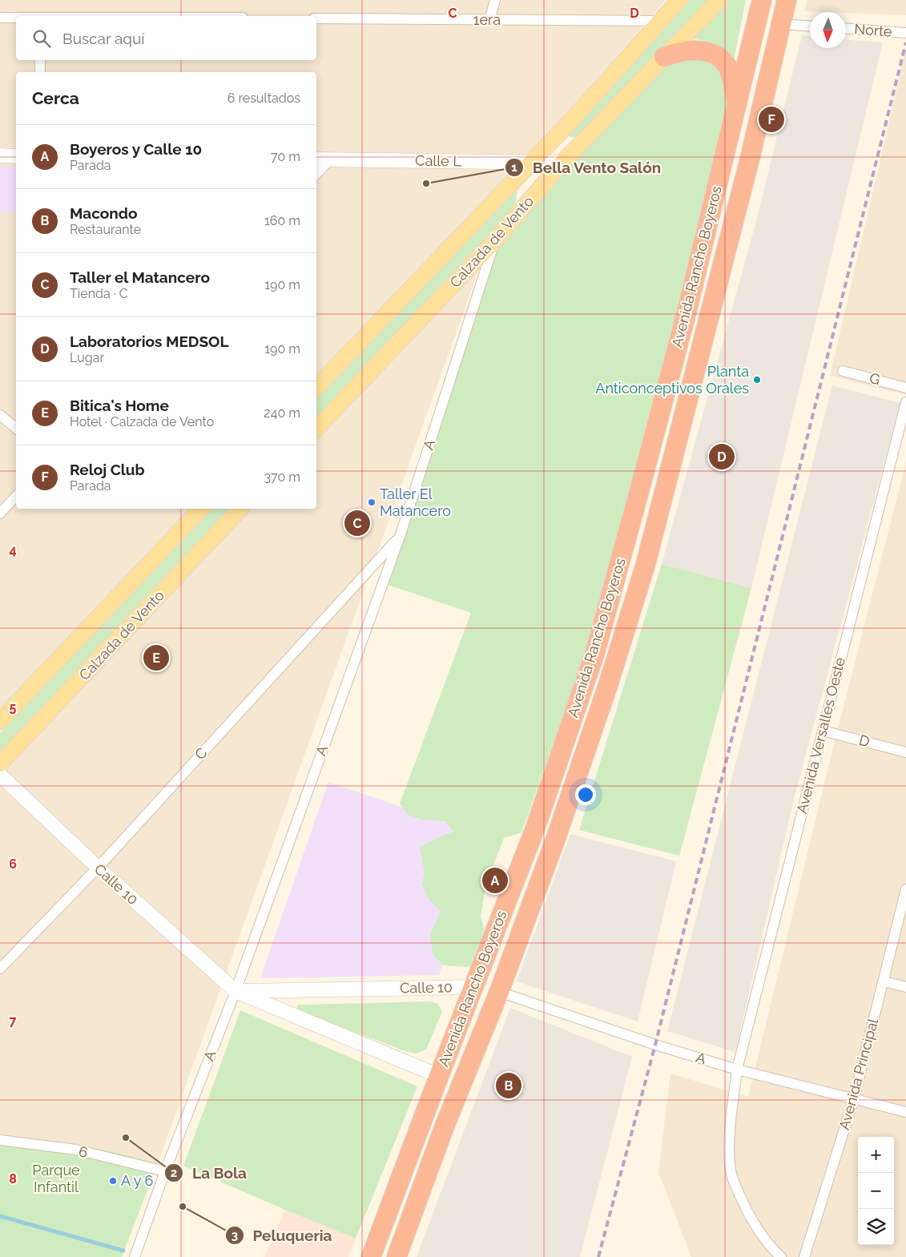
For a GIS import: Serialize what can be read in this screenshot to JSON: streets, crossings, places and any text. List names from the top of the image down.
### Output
{
  "streets": {
    "highway": ["Avenida Rancho Boyeros"],
    "main road": ["Calzada de Vento"],
    "street": [
      "1era",
      "Norte",
      "Calle L",
      "G",
      "A",
      "Avenida Versalles Oeste",
      "D",
      "C",
      "Calle 10",
      "Avenida Principal",
      "6"
    ]
  },
  "crossings": [
    ["1era", "Calzada de Vento"],
    ["Calle L", "Calzada de Vento"],
    ["Calzada de Vento", "A"],
    ["Avenida Rancho Boyeros", "A"],
    ["Avenida Rancho Boyeros", "Calle 10"],
    ["A", "Avenida Versalles Oeste"],
    ["A", "C"],
    ["A", "Calle 10"],
    ["A", "Avenida Principal"],
    ["A", "6"],
    ["Avenida Versalles Oeste", "D"],
    ["C", "Calle 10"]
  ],
  "parks": ["Parque Infantil"],
  "places": [
    "Bella Vento Salón",
    "Planta Anticonceptivos Orales",
    "Taller El Matancero",
    "La Bola",
    "A y 6",
    "Peluqueria"
  ],
  "north": "bottom",
  "page": {
    "search": "Buscar aquí",
    "heading": ["Cerca", "6 resultados"],
    "pins": [
      "F",
      "D",
      "C",
      "E",
      "A",
      "B"
    ],
    "list": [
      {
        "mark": "A",
        "name": "Boyeros y Calle 10",
        "note": "Parada",
        "value": "70 m"
      },
      {
        "mark": "B",
        "name": "Macondo",
        "note": "Restaurante",
        "value": "160 m"
      },
      {
        "mark": "C",
        "name": "Taller el Matancero",
        "note": "Tienda · C",
        "value": "190 m"
      },
      {
        "mark": "D",
        "name": "Laboratorios MEDSOL",
        "note": "Lugar",
        "value": "190 m"
      },
      {
        "mark": "E",
        "name": "Bitica's Home",
        "note": "Hotel · Calzada de Vento",
        "value": "240 m"
      },
      {
        "mark": "F",
        "name": "Reloj Club",
        "note": "Parada",
        "value": "370 m"
      }
    ],
    "map_buttons": ["+", "−"]
  },
  "grid": {
    "columns": ["C", "D"],
    "rows": [
      "4",
      "5",
      "6",
      "7",
      "8"
    ]
  }
}
